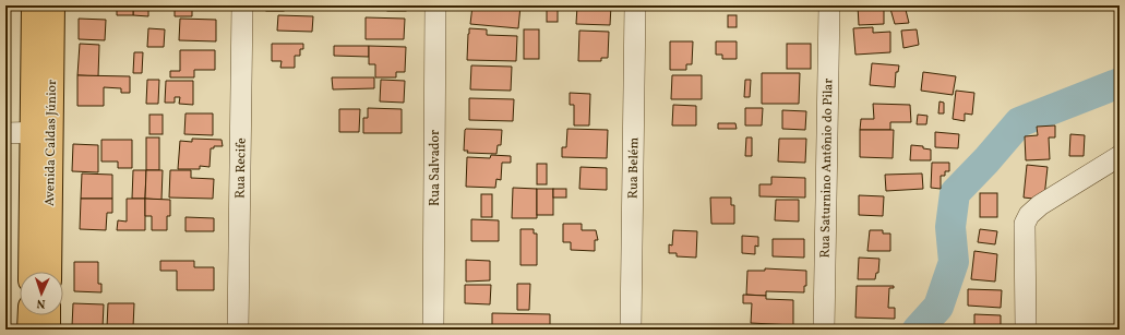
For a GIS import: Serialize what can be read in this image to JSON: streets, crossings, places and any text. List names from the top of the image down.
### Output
{
  "streets": {
    "main road": ["Avenida Caldas Júnior"],
    "street": [
      "Rua Recife",
      "Rua Salvador",
      "Rua Belém",
      "Rua Saturnino Antônio do Pilar"
    ]
  },
  "north": "bottom"
}
